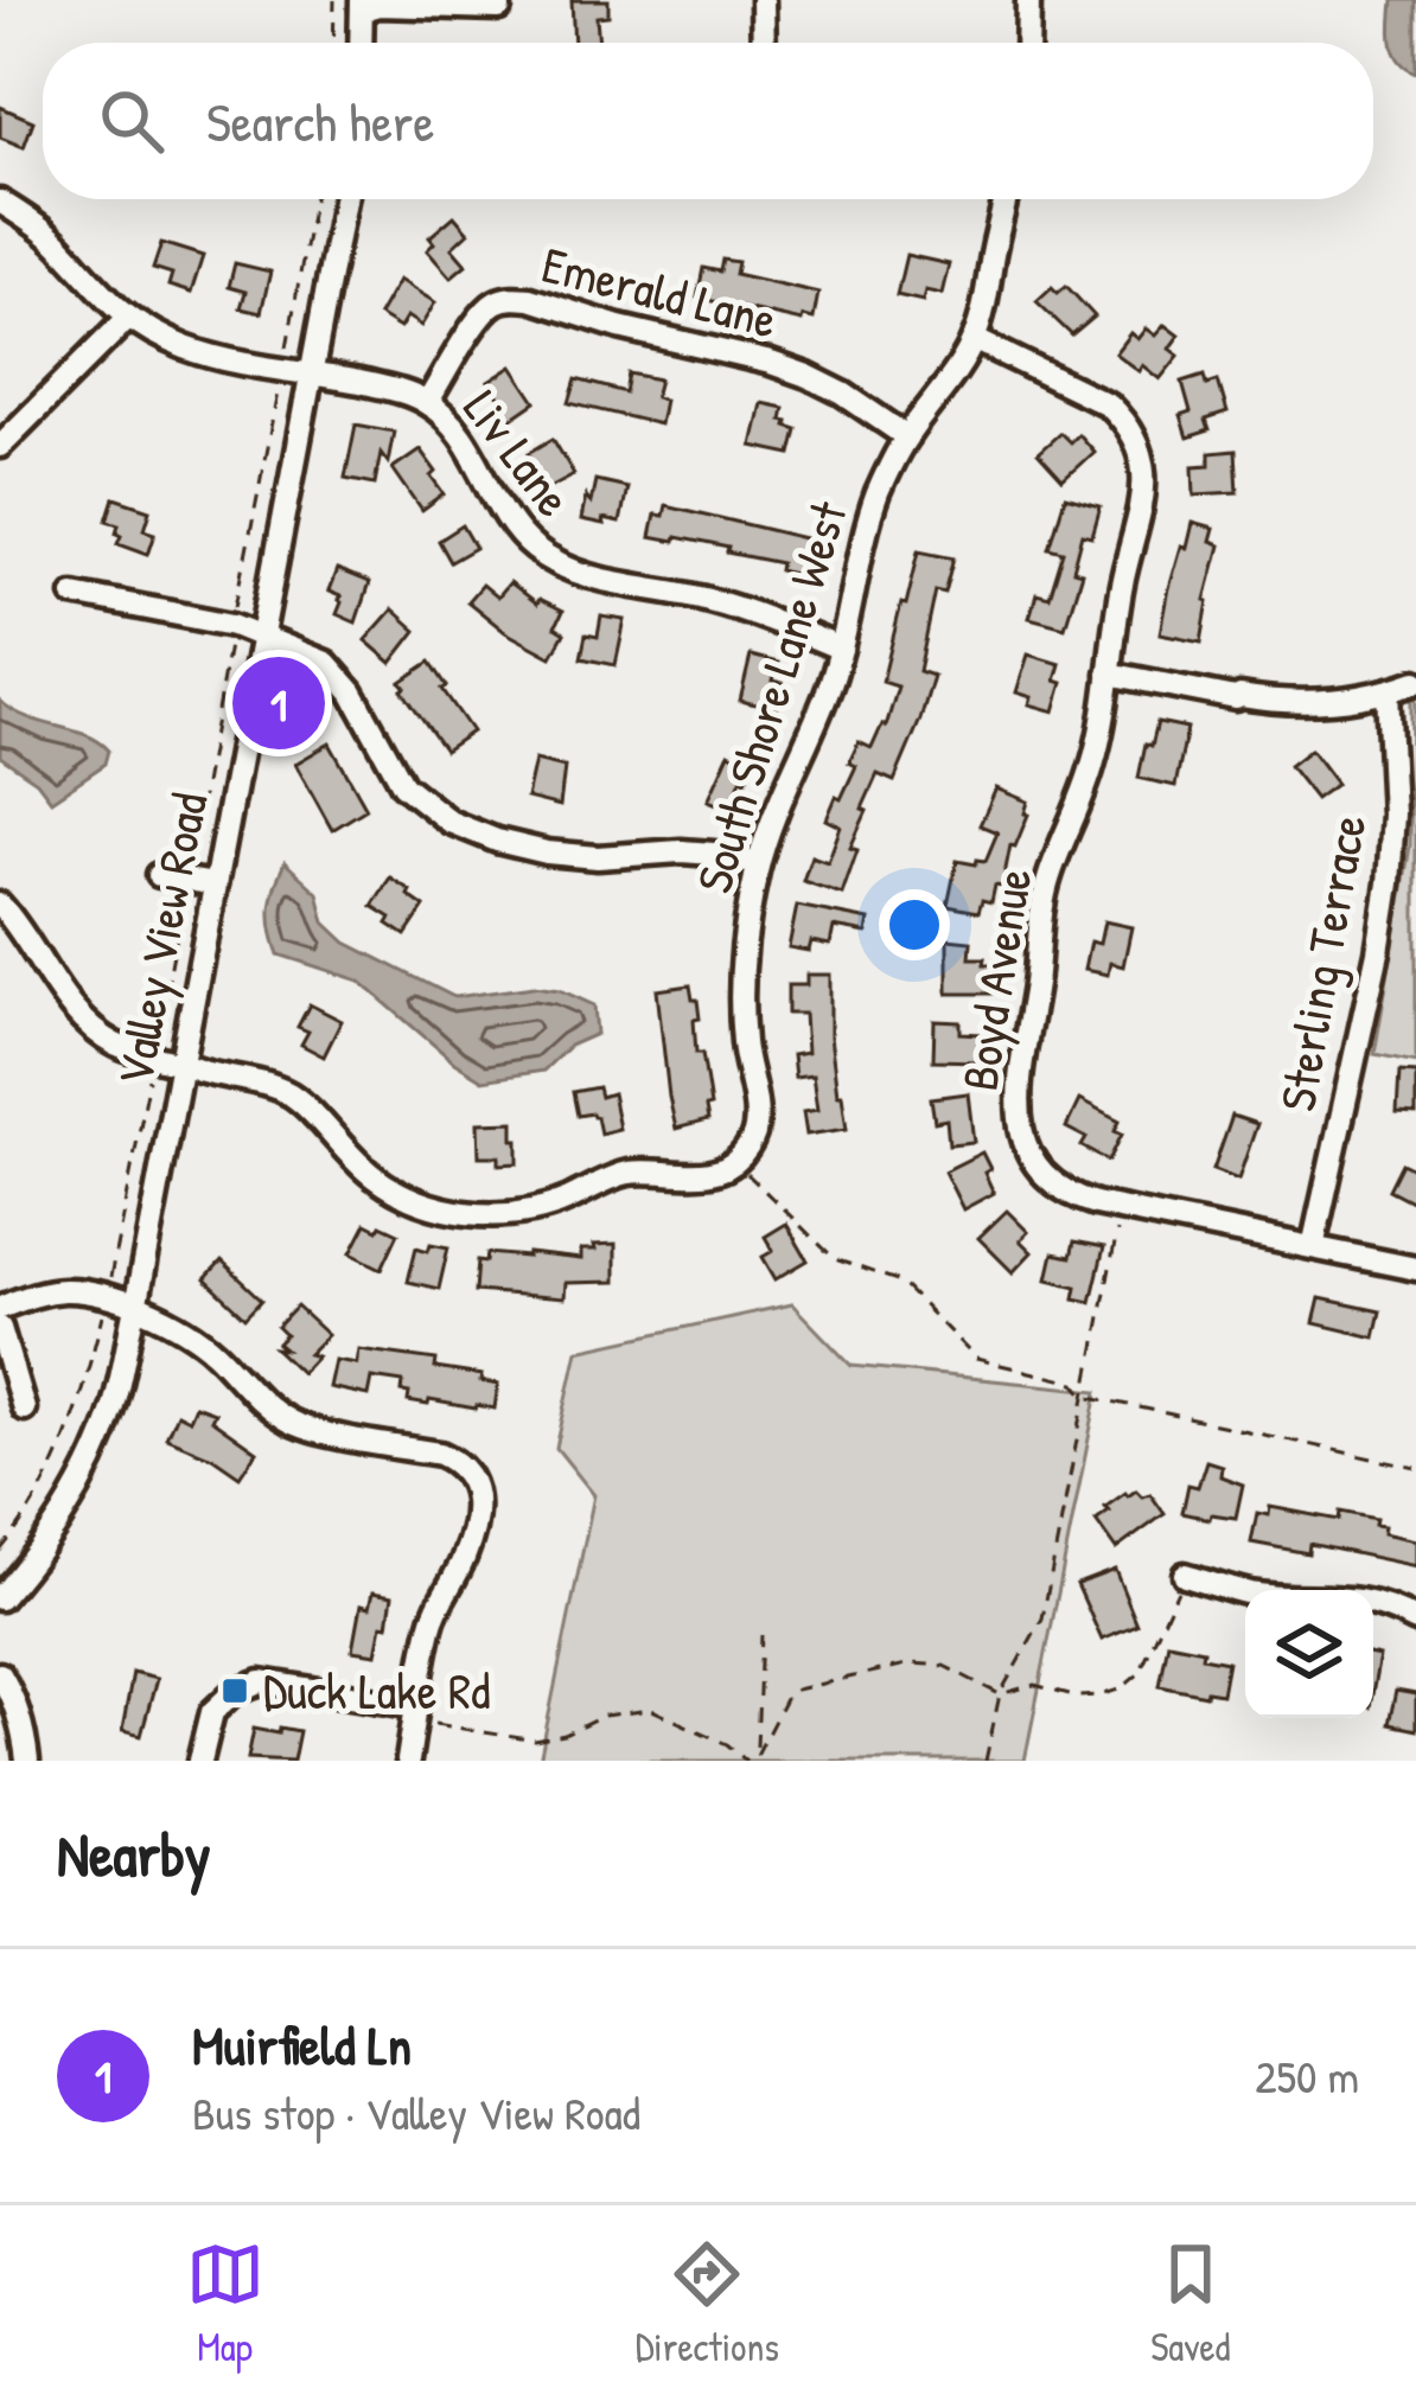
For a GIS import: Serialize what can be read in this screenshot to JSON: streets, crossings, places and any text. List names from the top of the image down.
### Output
{
  "streets": {
    "street": [
      "Emerald Lane",
      "Liv Lane",
      "South Shore Lane West",
      "Valley View Road",
      "Sterling Terrace",
      "Boyd Avenue"
    ]
  },
  "crossings": [
    ["Emerald Lane", "Liv Lane"],
    ["Emerald Lane", "South Shore Lane West"],
    ["Liv Lane", "South Shore Lane West"],
    ["Liv Lane", "Valley View Road"],
    ["South Shore Lane West", "Boyd Avenue"],
    ["Sterling Terrace", "Boyd Avenue"]
  ],
  "places": {
    "transit": ["Duck Lake Rd"]
  },
  "page": {
    "search": "Search here",
    "pins": "1",
    "heading": "Nearby",
    "list": [
      {
        "mark": "1",
        "name": "Muirfield Ln",
        "note": "Bus stop · Valley View Road",
        "value": "250 m"
      }
    ],
    "nav": ["Map", "Directions", "Saved"]
  }
}
